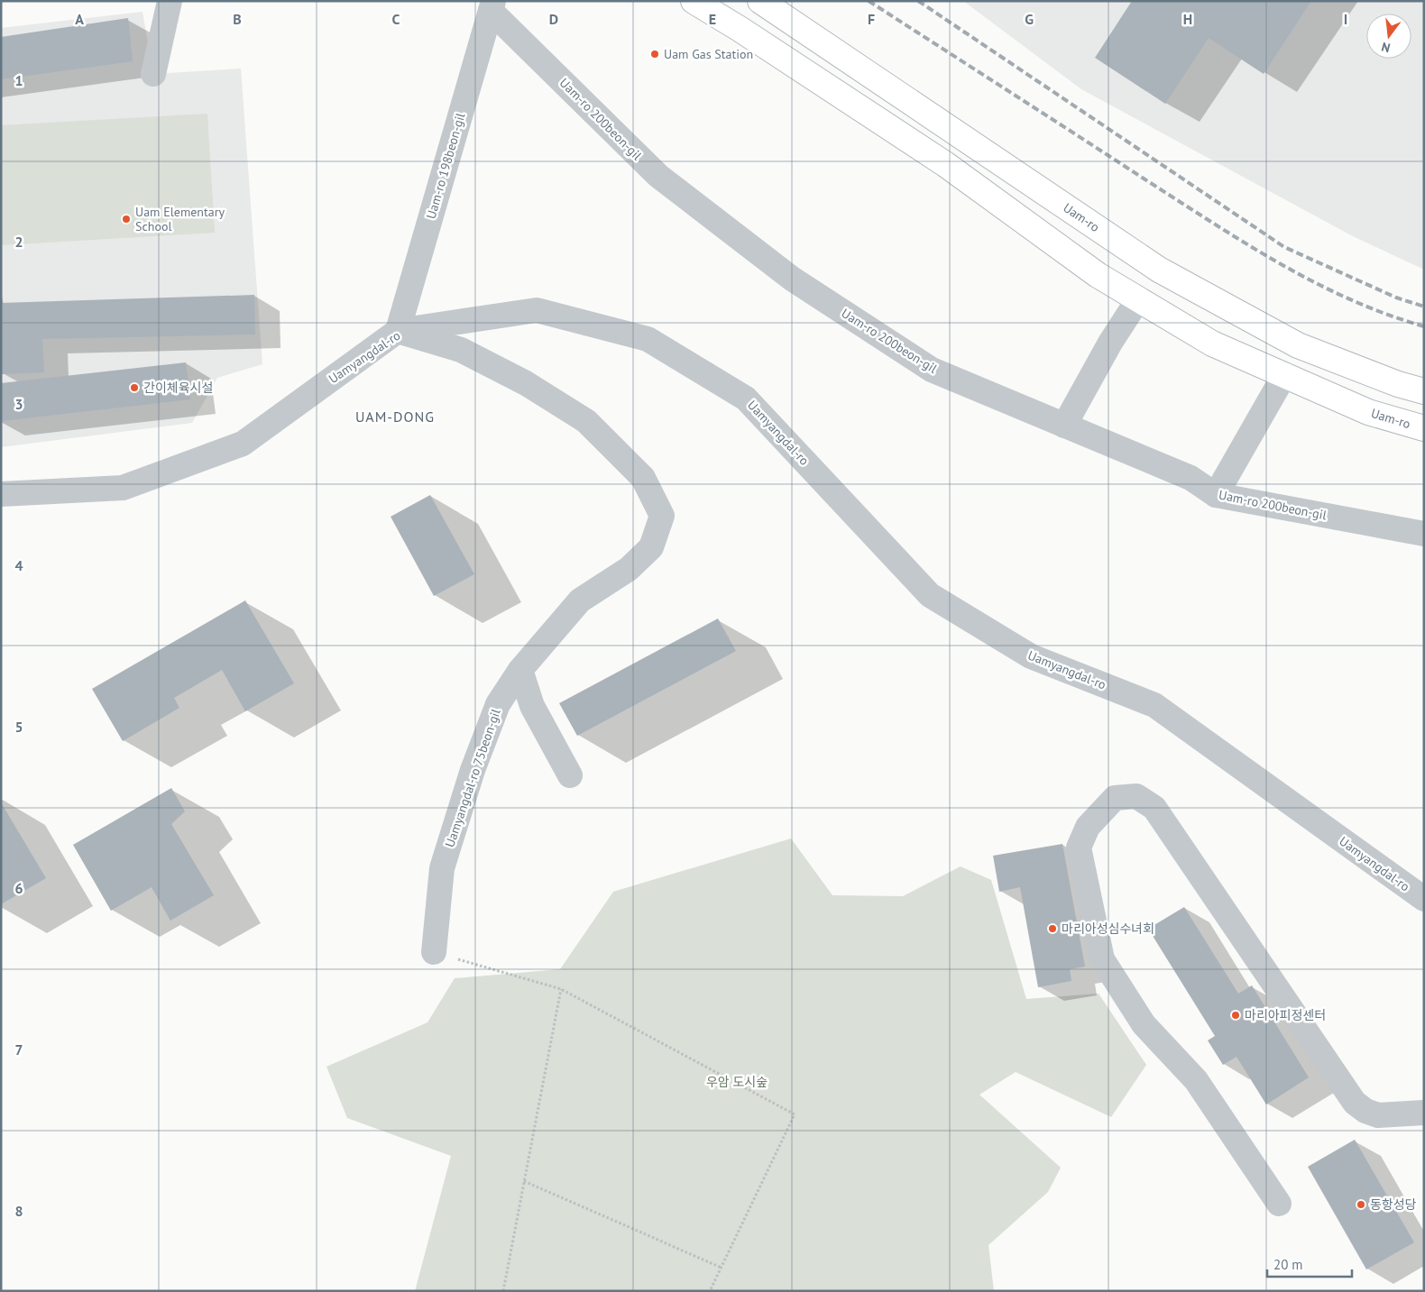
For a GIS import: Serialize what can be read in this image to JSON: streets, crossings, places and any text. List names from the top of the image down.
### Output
{
  "streets": {
    "main road": ["Uam-ro"],
    "street": [
      "Uam-ro 200beon-gil",
      "Uam-ro 198beon-gil",
      "Uamyangdal-ro",
      "Uamyangdal-ro 75beon-gil"
    ]
  },
  "crossings": [
    ["Uam-ro 200beon-gil", "Uam-ro 198beon-gil"],
    ["Uam-ro 198beon-gil", "Uamyangdal-ro"],
    ["Uam-ro 198beon-gil", "Uamyangdal-ro 75beon-gil"],
    ["Uamyangdal-ro", "Uamyangdal-ro 75beon-gil"]
  ],
  "districts": ["UAM-DONG"],
  "parks": ["우암 도시숲"],
  "places": [
    "Uam Gas Station",
    "Uam Elementary School",
    "간이체육시설",
    "마리아성심수녀회",
    "마리아피정센터",
    "동항성당"
  ],
  "scale_bar": "20 m",
  "north": "bottom",
  "grid": {
    "columns": [
      "A",
      "B",
      "C",
      "D",
      "E",
      "F",
      "G",
      "H",
      "I"
    ],
    "rows": [
      "1",
      "2",
      "3",
      "4",
      "5",
      "6",
      "7",
      "8"
    ]
  }
}
